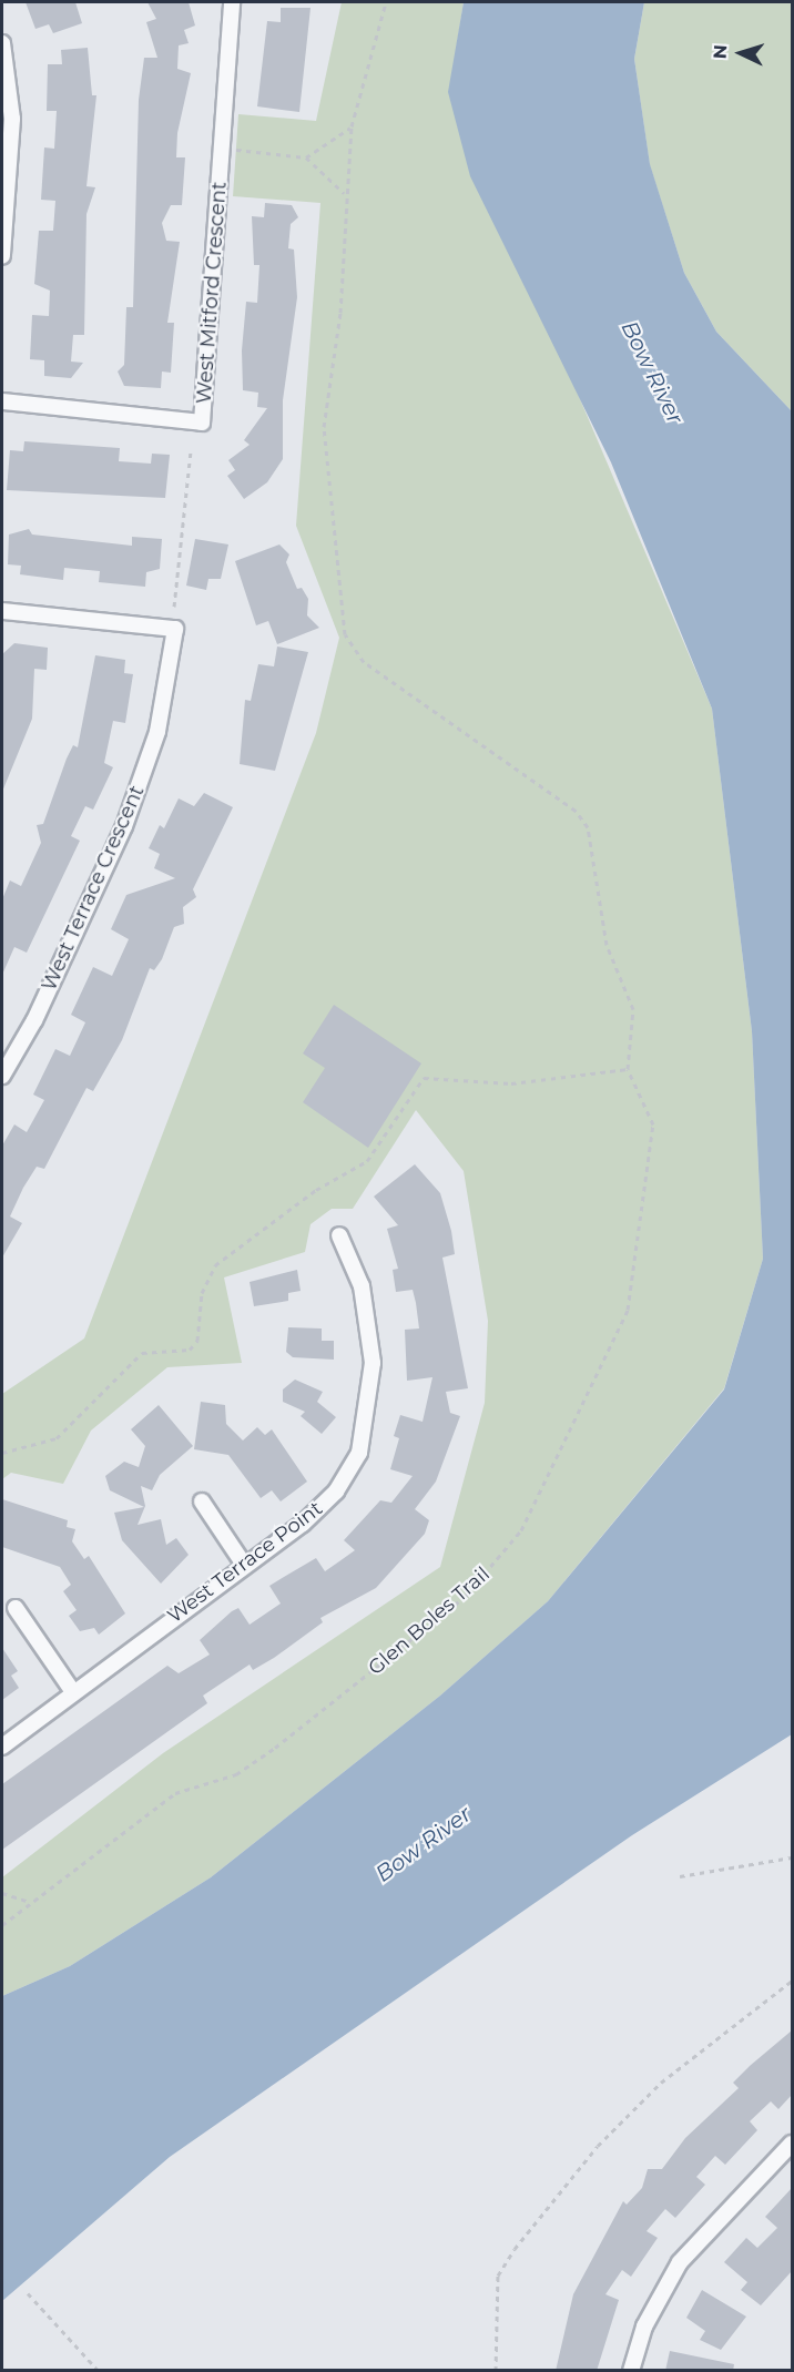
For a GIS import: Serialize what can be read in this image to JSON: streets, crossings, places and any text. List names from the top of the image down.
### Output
{
  "streets": {
    "street": ["West Mitford Crescent", "West Terrace Crescent", "West Terrace Point"],
    "path": ["Glen Boles Trail"]
  },
  "water": ["Bow River"],
  "north": "left"
}
